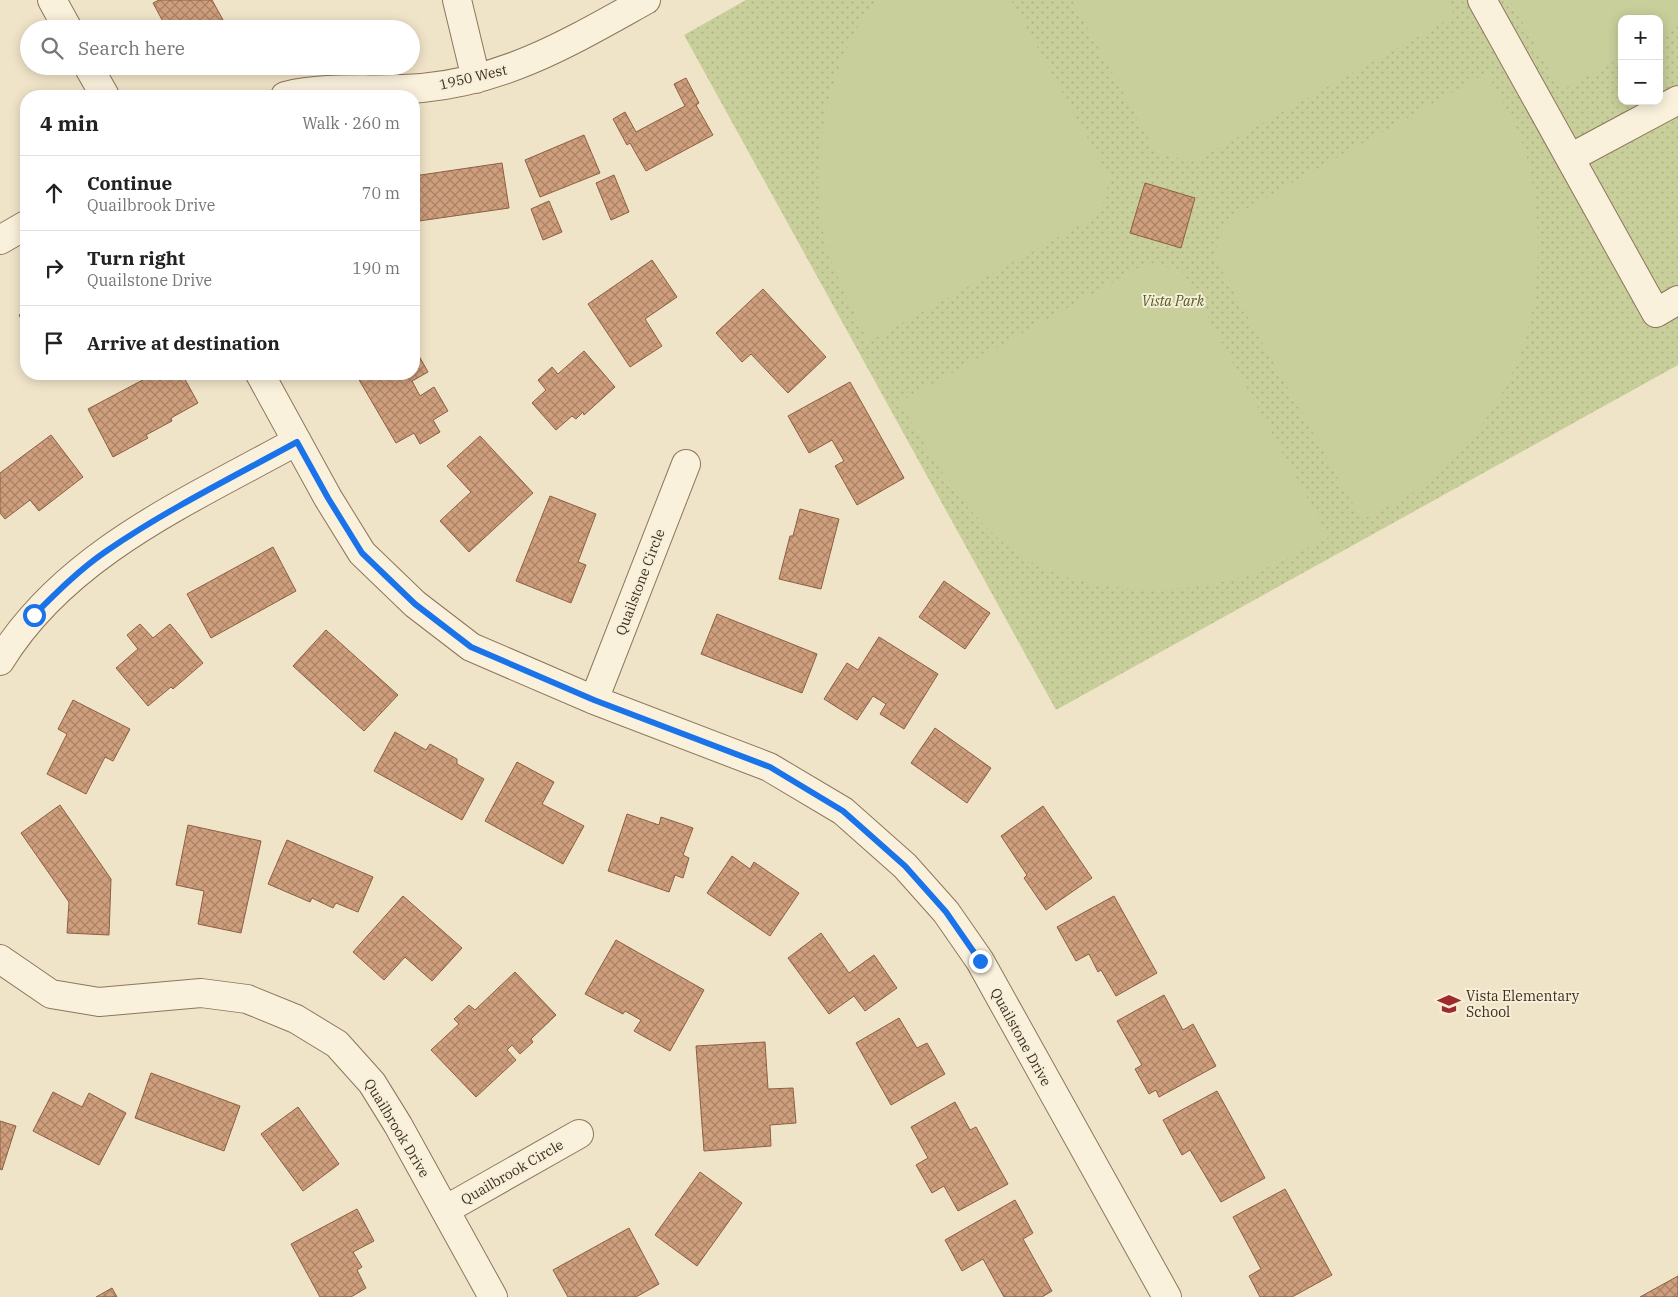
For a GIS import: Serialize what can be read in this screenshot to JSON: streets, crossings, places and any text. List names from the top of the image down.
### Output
{
  "streets": {
    "street": [
      "1950 West",
      "Quailstone Circle",
      "Quailstone Drive",
      "Quailbrook Drive",
      "Quailbrook Circle"
    ]
  },
  "crossings": [
    ["Quailstone Circle", "Quailstone Drive"],
    ["Quailbrook Drive", "Quailbrook Circle"]
  ],
  "parks": ["Vista Park"],
  "places": {
    "school or university": ["Vista Elementary School"]
  },
  "page": {
    "map_buttons": ["+", "−"],
    "search": "Search here",
    "heading": ["4 min", "Walk · 260 m"],
    "list": [
      ["Continue", "Quailbrook Drive", "70 m"],
      ["Turn right", "Quailstone Drive", "190 m"],
      "Arrive at destination"
    ]
  }
}
